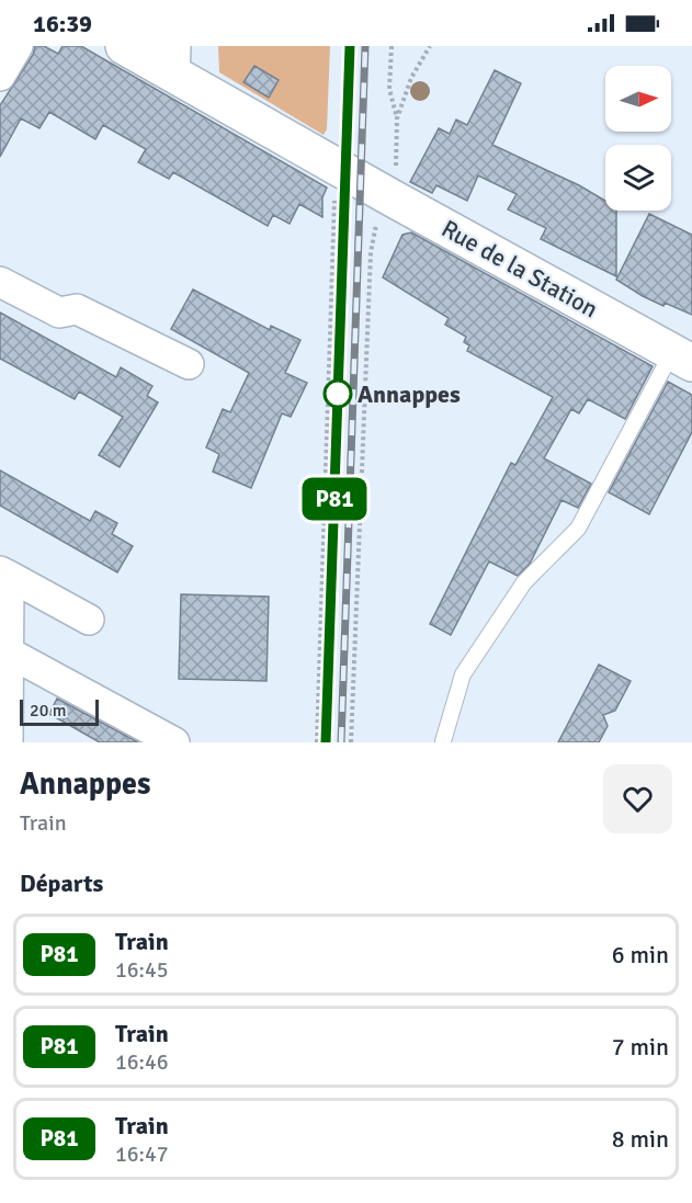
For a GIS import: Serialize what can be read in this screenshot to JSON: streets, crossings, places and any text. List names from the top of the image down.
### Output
{
  "streets": {
    "street": ["Rue de la Station"]
  },
  "places": ["Annappes"],
  "scale_bar": "20 m",
  "north": "right",
  "page": {
    "status": "16:39",
    "on_map": "P81",
    "scale": "20 m",
    "heading": [
      ["Annappes", "Train"],
      "Départs"
    ],
    "list": [
      {
        "mark": "P81",
        "name": "Train",
        "note": "16:45",
        "value": "6 min"
      },
      {
        "mark": "P81",
        "name": "Train",
        "note": "16:46",
        "value": "7 min"
      },
      {
        "mark": "P81",
        "name": "Train",
        "note": "16:47",
        "value": "8 min"
      }
    ]
  }
}
